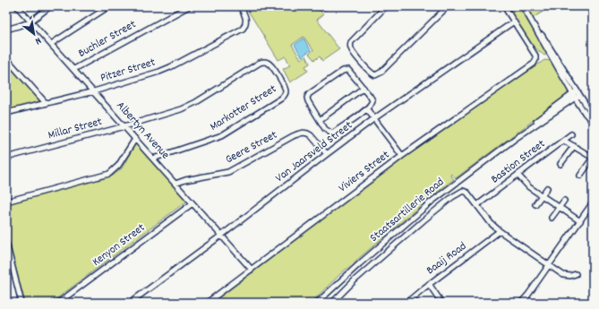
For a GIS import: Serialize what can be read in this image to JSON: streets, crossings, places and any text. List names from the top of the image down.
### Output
{
  "streets": {
    "street": [
      "Buchler Street",
      "Pitzer Street",
      "Markotter Street",
      "Millar Street",
      "Albertyn Avenue",
      "Geere Street",
      "Van Jaarsveld Street",
      "Bastion Street",
      "Viviers Street",
      "Staatsartillerie Road",
      "Kenyon Street",
      "Baaij Road"
    ]
  },
  "crossings": [
    ["Buchler Street", "Albertyn Avenue"],
    ["Pitzer Street", "Albertyn Avenue"],
    ["Markotter Street", "Millar Street"],
    ["Markotter Street", "Albertyn Avenue"],
    ["Millar Street", "Albertyn Avenue"],
    ["Albertyn Avenue", "Geere Street"],
    ["Albertyn Avenue", "Van Jaarsveld Street"],
    ["Albertyn Avenue", "Viviers Street"],
    ["Albertyn Avenue", "Kenyon Street"],
    ["Geere Street", "Van Jaarsveld Street"],
    ["Van Jaarsveld Street", "Viviers Street"]
  ],
  "north": "bottom right"
}
